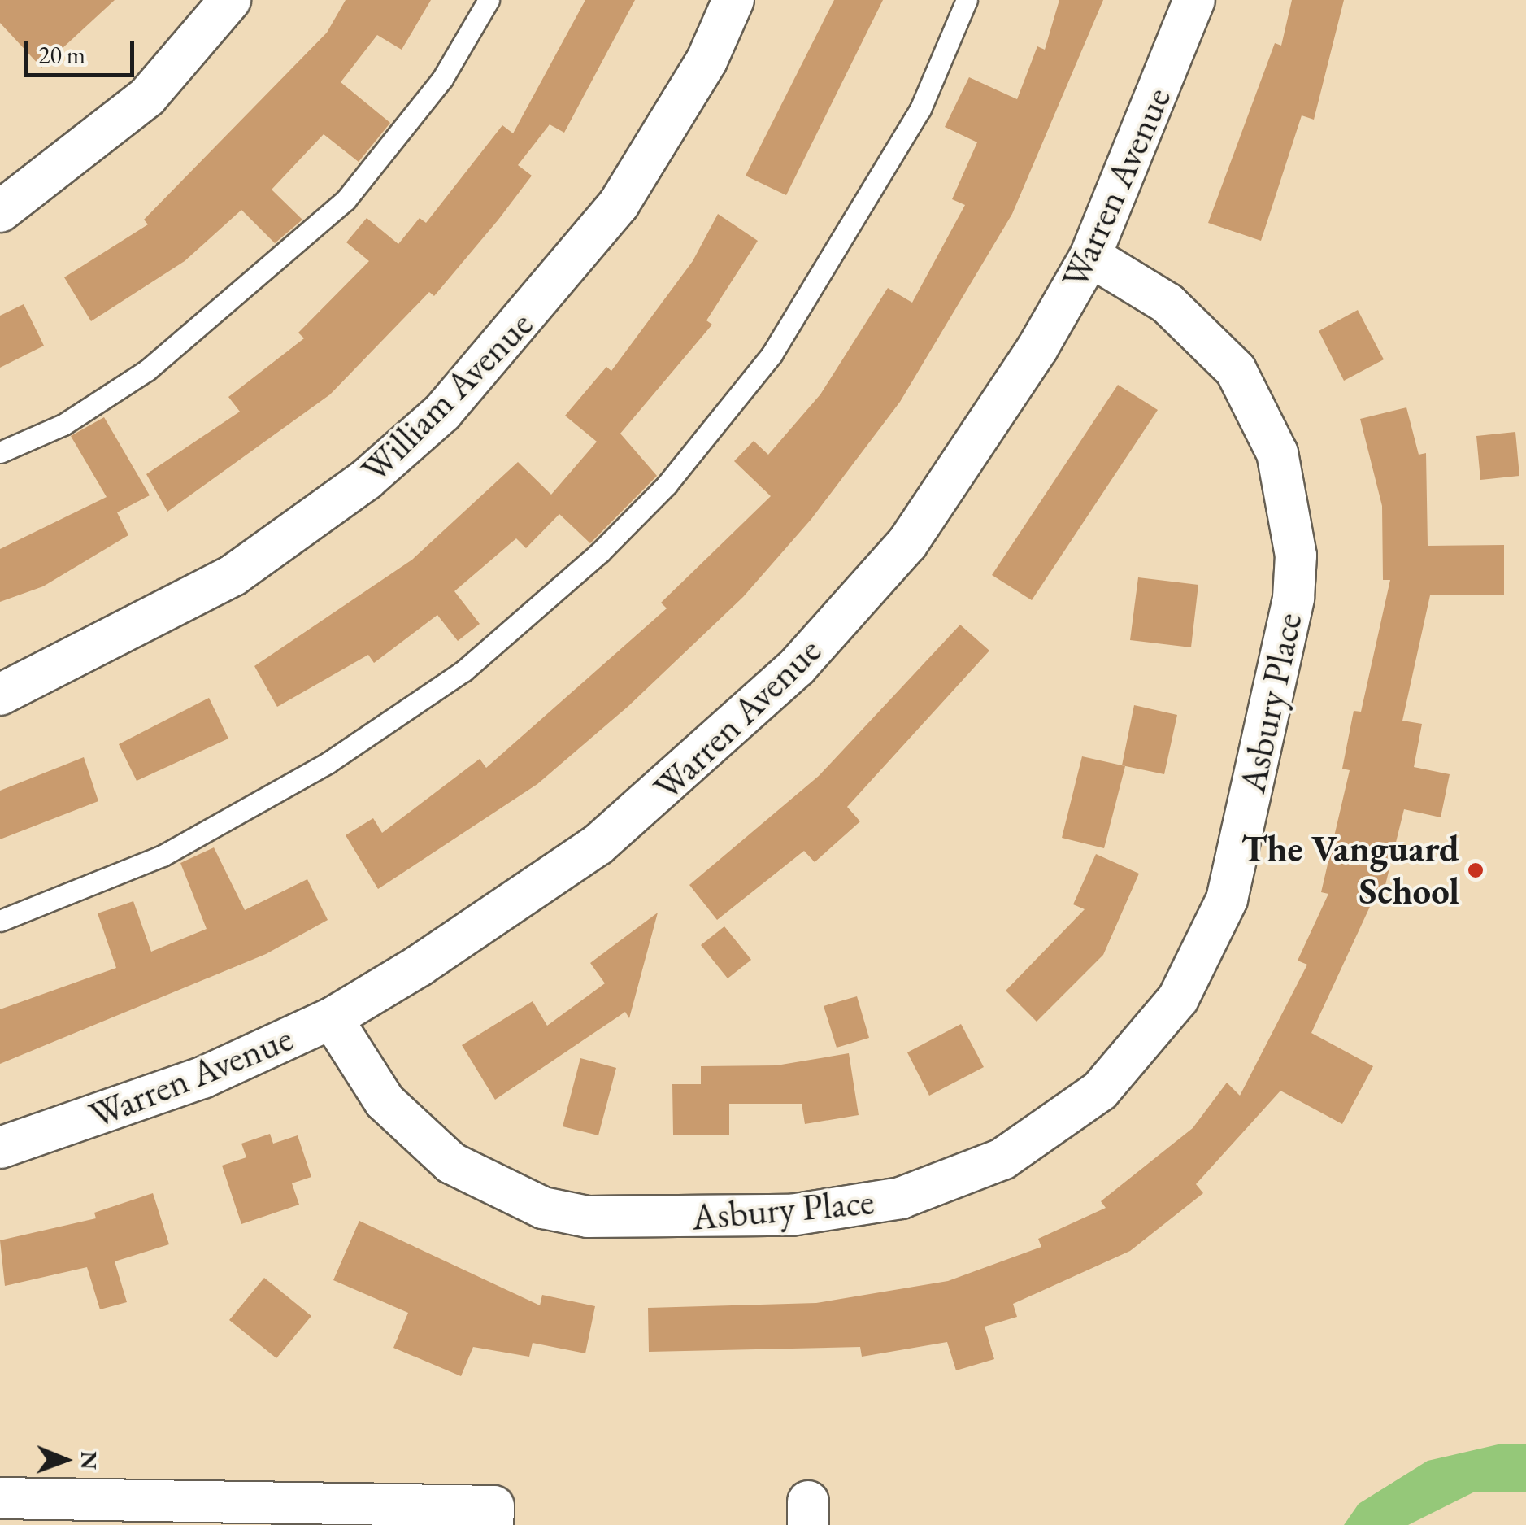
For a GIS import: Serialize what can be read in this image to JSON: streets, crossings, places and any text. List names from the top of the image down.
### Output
{
  "streets": {
    "street": ["Warren Avenue", "William Avenue", "Asbury Place"]
  },
  "crossings": [
    ["Warren Avenue", "Asbury Place"]
  ],
  "places": ["The Vanguard School"],
  "scale_bar": "20 m",
  "north": "right"
}
